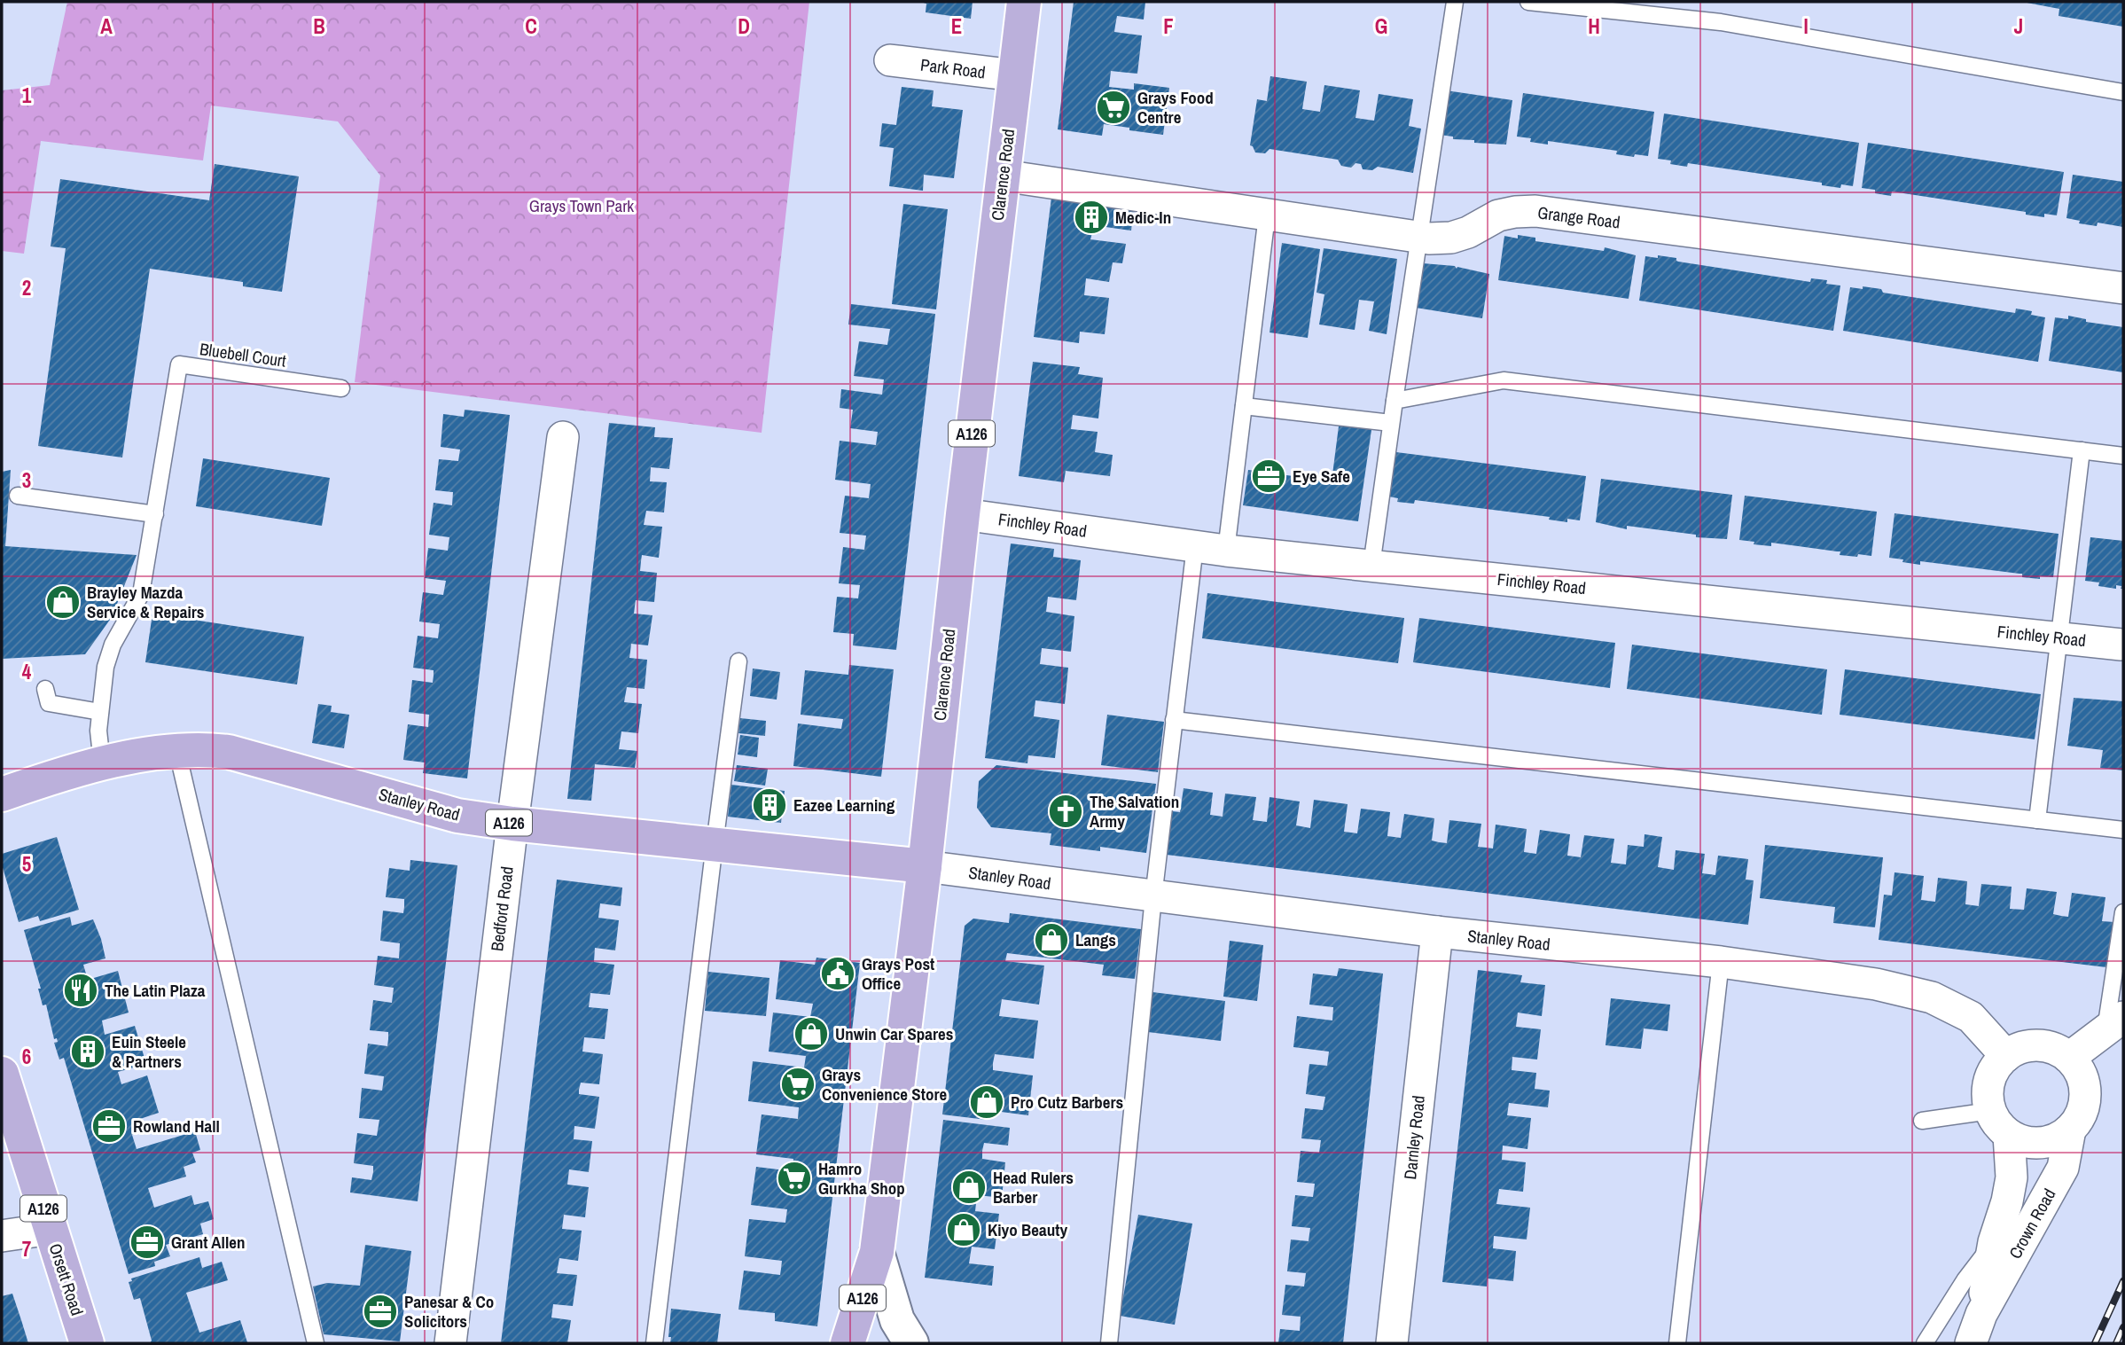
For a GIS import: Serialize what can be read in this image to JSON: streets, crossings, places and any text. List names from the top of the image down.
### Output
{
  "streets": {
    "main road": [
      "Clarence Road",
      "A126",
      "Stanley Road",
      "Orsett Road"
    ],
    "street": [
      "Park Road",
      "Grange Road",
      "Finchley Road",
      "Bedford Road",
      "Darnley Road",
      "Crown Road"
    ],
    "lane": ["Bluebell Court"]
  },
  "crossings": [
    ["Park Road", "Clarence Road"],
    ["Clarence Road", "Grange Road"],
    ["Clarence Road", "Finchley Road"],
    ["Clarence Road", "Stanley Road"],
    ["Bluebell Court", "Stanley Road"],
    ["Stanley Road", "Bedford Road"],
    ["Stanley Road", "Darnley Road"],
    ["Stanley Road", "Crown Road"]
  ],
  "parks": ["Grays Town Park"],
  "places": {
    "supermarket": ["Grays Food Centre", "Grays Convenience Store", "Hamro Gurkha Shop"],
    "building": ["Medic-In", "Eazee Learning", "Euin Steele & Partners"],
    "office": [
      "Eye Safe",
      "Rowland Hall",
      "Grant Allen",
      "Panesar & Co Solicitors"
    ],
    "shop": [
      "Brayley Mazda Service & Repairs",
      "Langs",
      "Unwin Car Spares",
      "Pro Cutz Barbers",
      "Head Rulers Barber",
      "Kiyo Beauty"
    ],
    "church": ["The Salvation Army"],
    "public building": ["Grays Post Office"],
    "restaurant": ["The Latin Plaza"]
  },
  "grid": {
    "columns": [
      "A",
      "B",
      "C",
      "D",
      "E",
      "F",
      "G",
      "H",
      "I",
      "J"
    ],
    "rows": [
      "1",
      "2",
      "3",
      "4",
      "5",
      "6",
      "7"
    ]
  }
}
